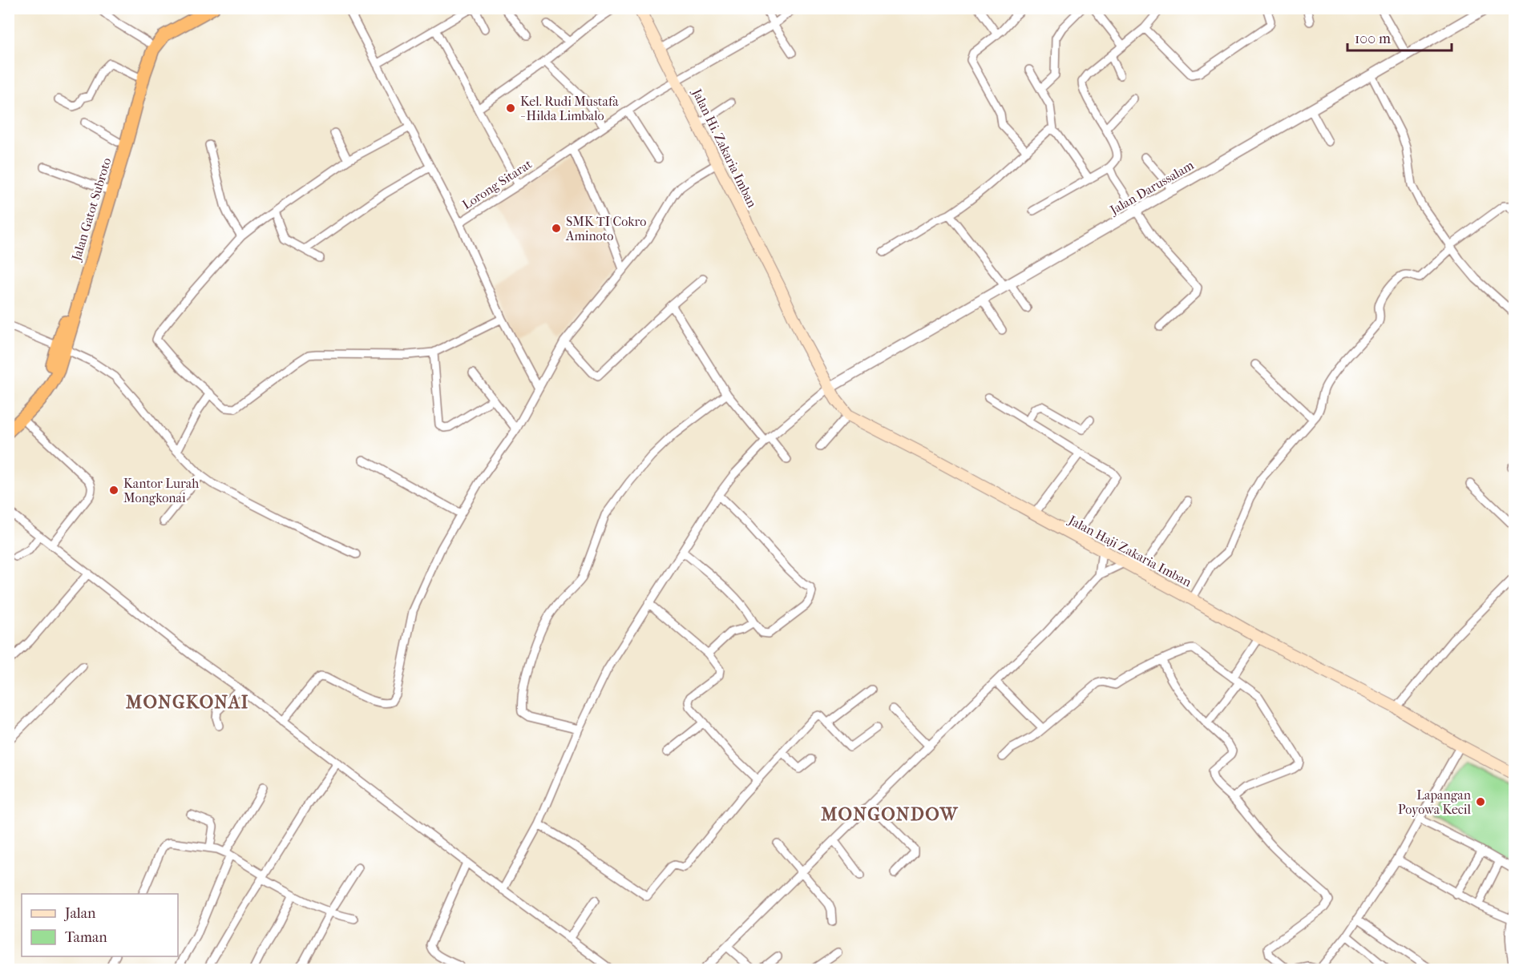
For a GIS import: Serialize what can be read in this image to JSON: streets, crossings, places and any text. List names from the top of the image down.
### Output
{
  "streets": {
    "highway": ["Jalan Gatot Subroto"],
    "main road": ["Jalan Hi. Zakaria Imban", "Jalan Haji Zakaria Imban"],
    "street": ["Lorong Sitarat", "Jalan Darussalam"]
  },
  "crossings": [
    ["Jalan Hi. Zakaria Imban", "Lorong Sitarat"],
    ["Jalan Hi. Zakaria Imban", "Jalan Haji Zakaria Imban"],
    ["Jalan Darussalam", "Jalan Haji Zakaria Imban"]
  ],
  "districts": ["MONGKONAI", "MONGONDOW"],
  "places": [
    "Kel. Rudi Mustafa - Hilda Limbalo",
    "SMK TI Cokro Aminoto",
    "Kantor Lurah Mongkonai",
    "Lapangan Poyowa Kecil"
  ],
  "legend": ["Jalan", "Taman"],
  "scale_bar": "100 m"
}
